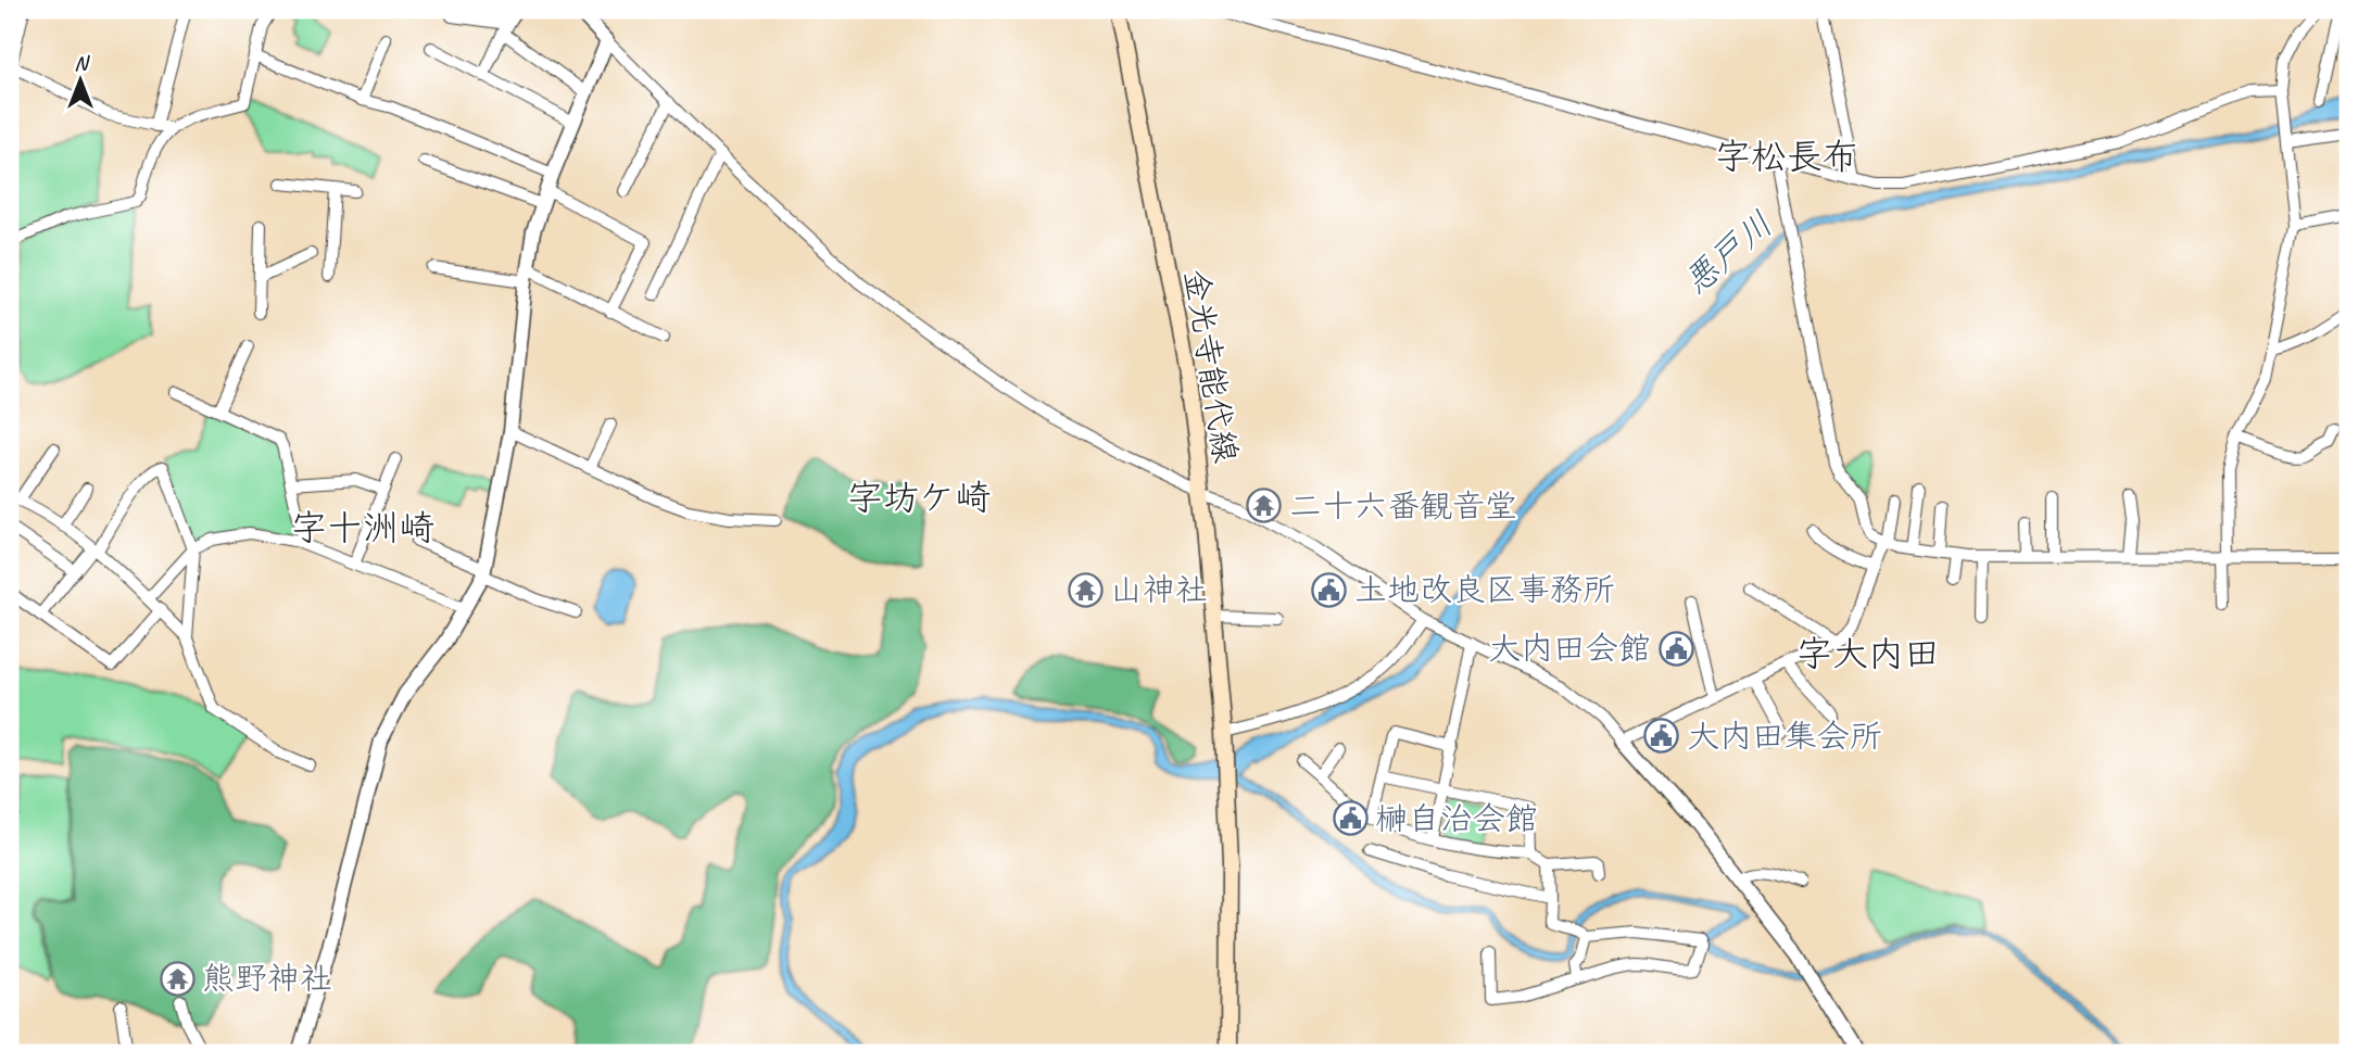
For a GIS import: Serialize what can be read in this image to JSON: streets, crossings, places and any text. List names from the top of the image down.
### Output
{
  "streets": {
    "main road": ["金光寺能代線"]
  },
  "districts": [
    "字松長布",
    "字坊ケ崎",
    "字十洲崎",
    "字大内田"
  ],
  "water": ["悪戸川"],
  "places": {
    "temple": ["二十六番観音堂", "山神社", "熊野神社"],
    "public building": [
      "土地改良区事務所",
      "大内田会館",
      "大内田集会所",
      "榊自治会館"
    ]
  },
  "north": "top"
}
